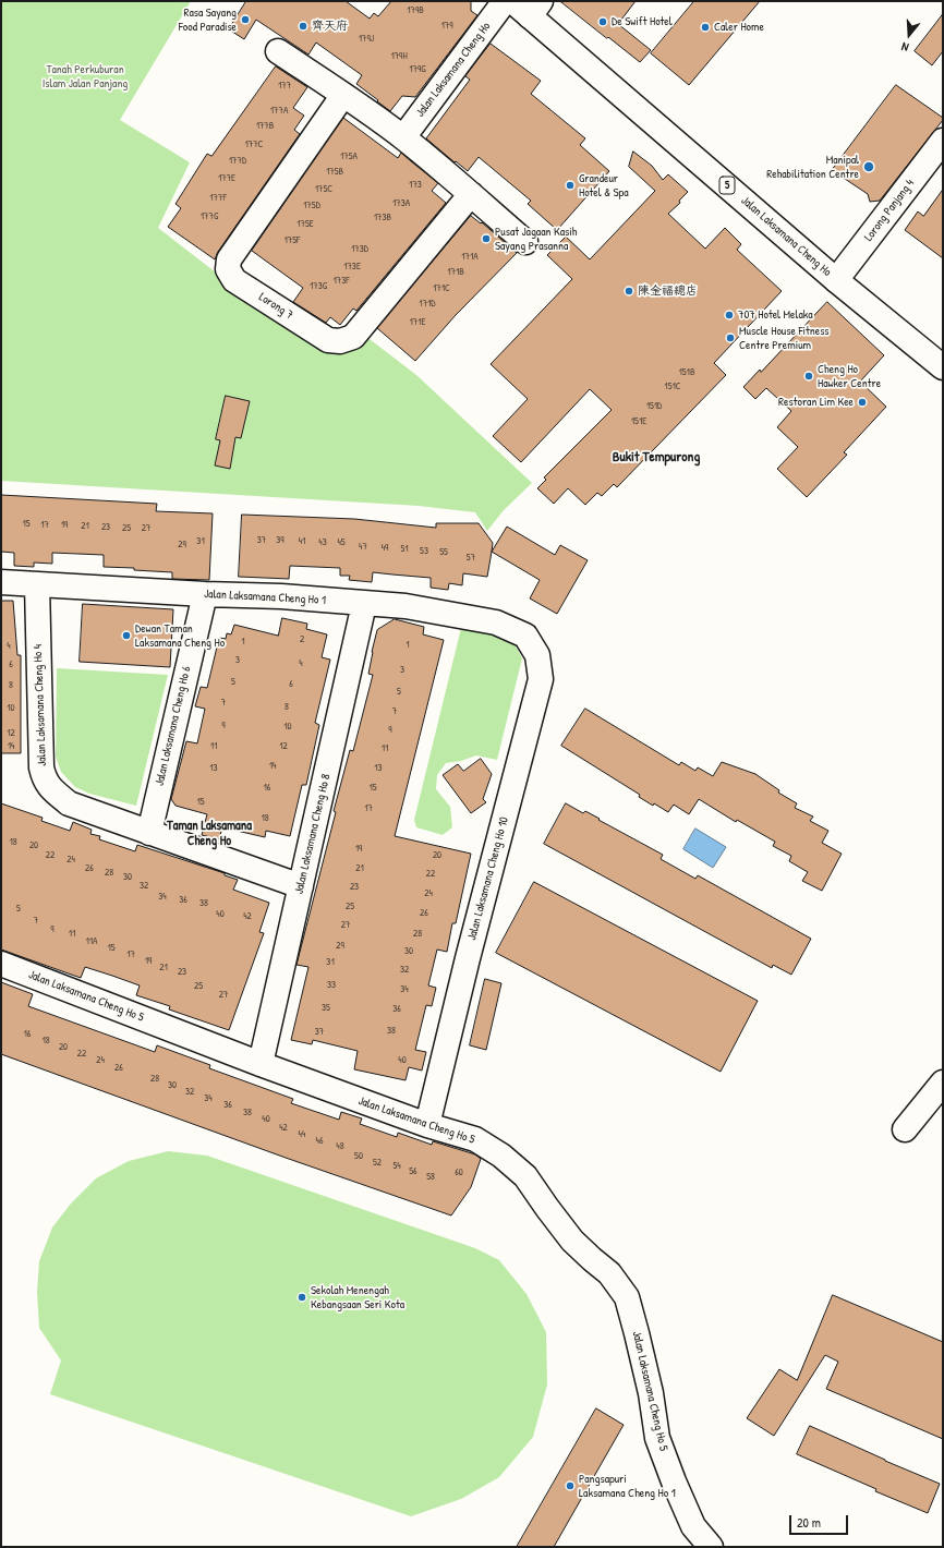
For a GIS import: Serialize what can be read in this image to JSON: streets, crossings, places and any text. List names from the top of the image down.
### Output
{
  "streets": {
    "street": [
      "Jalan Laksamana Cheng Ho",
      "5",
      "Lorong Panjang 4",
      "Lorong 7",
      "Jalan Laksamana Cheng Ho 1",
      "Jalan Laksamana Cheng Ho 4",
      "Jalan Laksamana Cheng Ho 6",
      "Jalan Laksamana Cheng Ho 8",
      "Jalan Laksamana Cheng Ho 10",
      "Jalan Laksamana Cheng Ho 5"
    ]
  },
  "crossings": [
    ["Jalan Laksamana Cheng Ho", "Lorong Panjang 4"],
    ["Jalan Laksamana Cheng Ho 1", "Jalan Laksamana Cheng Ho 4"],
    ["Jalan Laksamana Cheng Ho 1", "Jalan Laksamana Cheng Ho 6"],
    ["Jalan Laksamana Cheng Ho 1", "Jalan Laksamana Cheng Ho 8"],
    ["Jalan Laksamana Cheng Ho 1", "Jalan Laksamana Cheng Ho 10"],
    ["Jalan Laksamana Cheng Ho 4", "Jalan Laksamana Cheng Ho 6"],
    ["Jalan Laksamana Cheng Ho 4", "Jalan Laksamana Cheng Ho 8"],
    ["Jalan Laksamana Cheng Ho 8", "Jalan Laksamana Cheng Ho 5"],
    ["Jalan Laksamana Cheng Ho 10", "Jalan Laksamana Cheng Ho 5"]
  ],
  "districts": ["Bukit Tempurong", "Taman Laksamana Cheng Ho"],
  "parks": ["Tanah Perkuburan Islam Jalan Panjang"],
  "places": [
    "Rasa Sayang Food Paradise",
    "De Swift Hotel",
    "齊天府",
    "Caler Home",
    "Manipal Rehabilitation Centre",
    "Grandeur Hotel & Spa",
    "Pusat Jagaan Kasih Sayang Prasanna",
    "陳金福總店",
    "707 Hotel Melaka",
    "Muscle House Fitness Centre Premium",
    "Cheng Ho Hawker Centre",
    "Restoran Lim Kee",
    "Dewan Taman Laksamana Cheng Ho",
    "Sekolah Menengah Kebangsaan Seri Kota",
    "Pangsapuri Laksamana Cheng Ho 1"
  ],
  "house_numbers": [
    "179B",
    "179",
    "179J",
    "179H",
    "179G",
    "177",
    "177A",
    "177B",
    "177C",
    "175A",
    "177D",
    "175B",
    "177E",
    "173",
    "175C",
    "177F",
    "173A",
    "175D",
    "177G",
    "173B",
    "175E",
    "175F",
    "173D",
    "171A",
    "173E",
    "171B",
    "173F",
    "173G",
    "171C",
    "171D",
    "171E",
    "151B",
    "151C",
    "151D",
    "151E",
    "15",
    "17",
    "19",
    "21",
    "23",
    "25",
    "27",
    "37",
    "39",
    "31",
    "41",
    "43",
    "45",
    "29",
    "47",
    "49",
    "51",
    "53",
    "55",
    "57",
    "2",
    "1",
    "1",
    "4",
    "3",
    "4",
    "6",
    "3",
    "5",
    "6",
    "8",
    "5",
    "7",
    "8",
    "10",
    "7",
    "9",
    "10",
    "9",
    "12",
    "14",
    "11",
    "12",
    "11",
    "14",
    "13",
    "13",
    "16",
    "15",
    "15",
    "17",
    "18",
    "18",
    "20",
    "19",
    "22",
    "20",
    "24",
    "26",
    "21",
    "28",
    "22",
    "30",
    "32",
    "23",
    "24",
    "34",
    "36",
    "38",
    "25",
    "5",
    "26",
    "40",
    "42",
    "7",
    "27",
    "9",
    "11",
    "28",
    "11A",
    "29",
    "15",
    "30",
    "17",
    "19",
    "31",
    "21",
    "32",
    "23",
    "33",
    "25",
    "34",
    "27",
    "35",
    "36",
    "38",
    "37",
    "16",
    "18",
    "20",
    "22",
    "24",
    "40",
    "26",
    "28",
    "30",
    "32",
    "34",
    "36",
    "38",
    "40",
    "42",
    "44",
    "46",
    "48",
    "50",
    "52",
    "54",
    "56",
    "60",
    "58"
  ],
  "scale_bar": "20 m",
  "north": "bottom"
}
